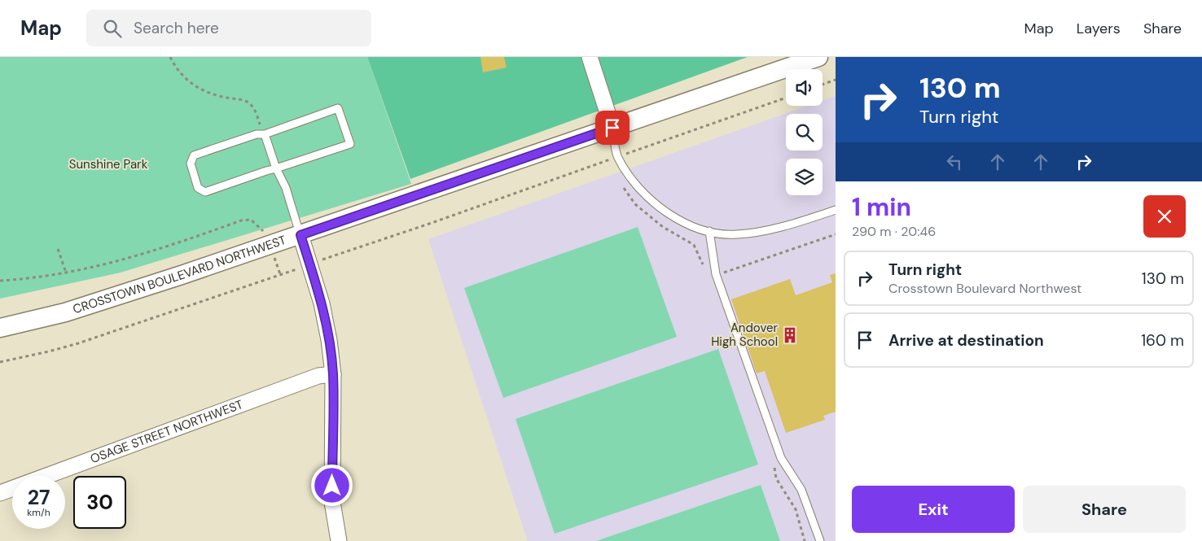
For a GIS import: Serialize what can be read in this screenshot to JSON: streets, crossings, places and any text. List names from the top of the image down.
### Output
{
  "streets": {
    "street": ["CROSSTOWN BOULEVARD NORTHWEST", "OSAGE STREET NORTHWEST"]
  },
  "parks": ["Sunshine Park"],
  "places": {
    "building": ["Andover High School"]
  },
  "page": {
    "header": "Map",
    "search": "Search here",
    "nav": ["Map", "Layers", "Share"],
    "turn": ["130 m", "Turn right"],
    "heading": ["1 min", "290 m · 20:46"],
    "list": [
      {
        "name": "Turn right",
        "note": "Crosstown Boulevard Northwest",
        "value": "130 m"
      },
      {
        "name": "Arrive at destination",
        "value": "160 m"
      }
    ],
    "speed": "27 km/h",
    "limit": "30",
    "buttons": ["Exit", "Share"]
  }
}
